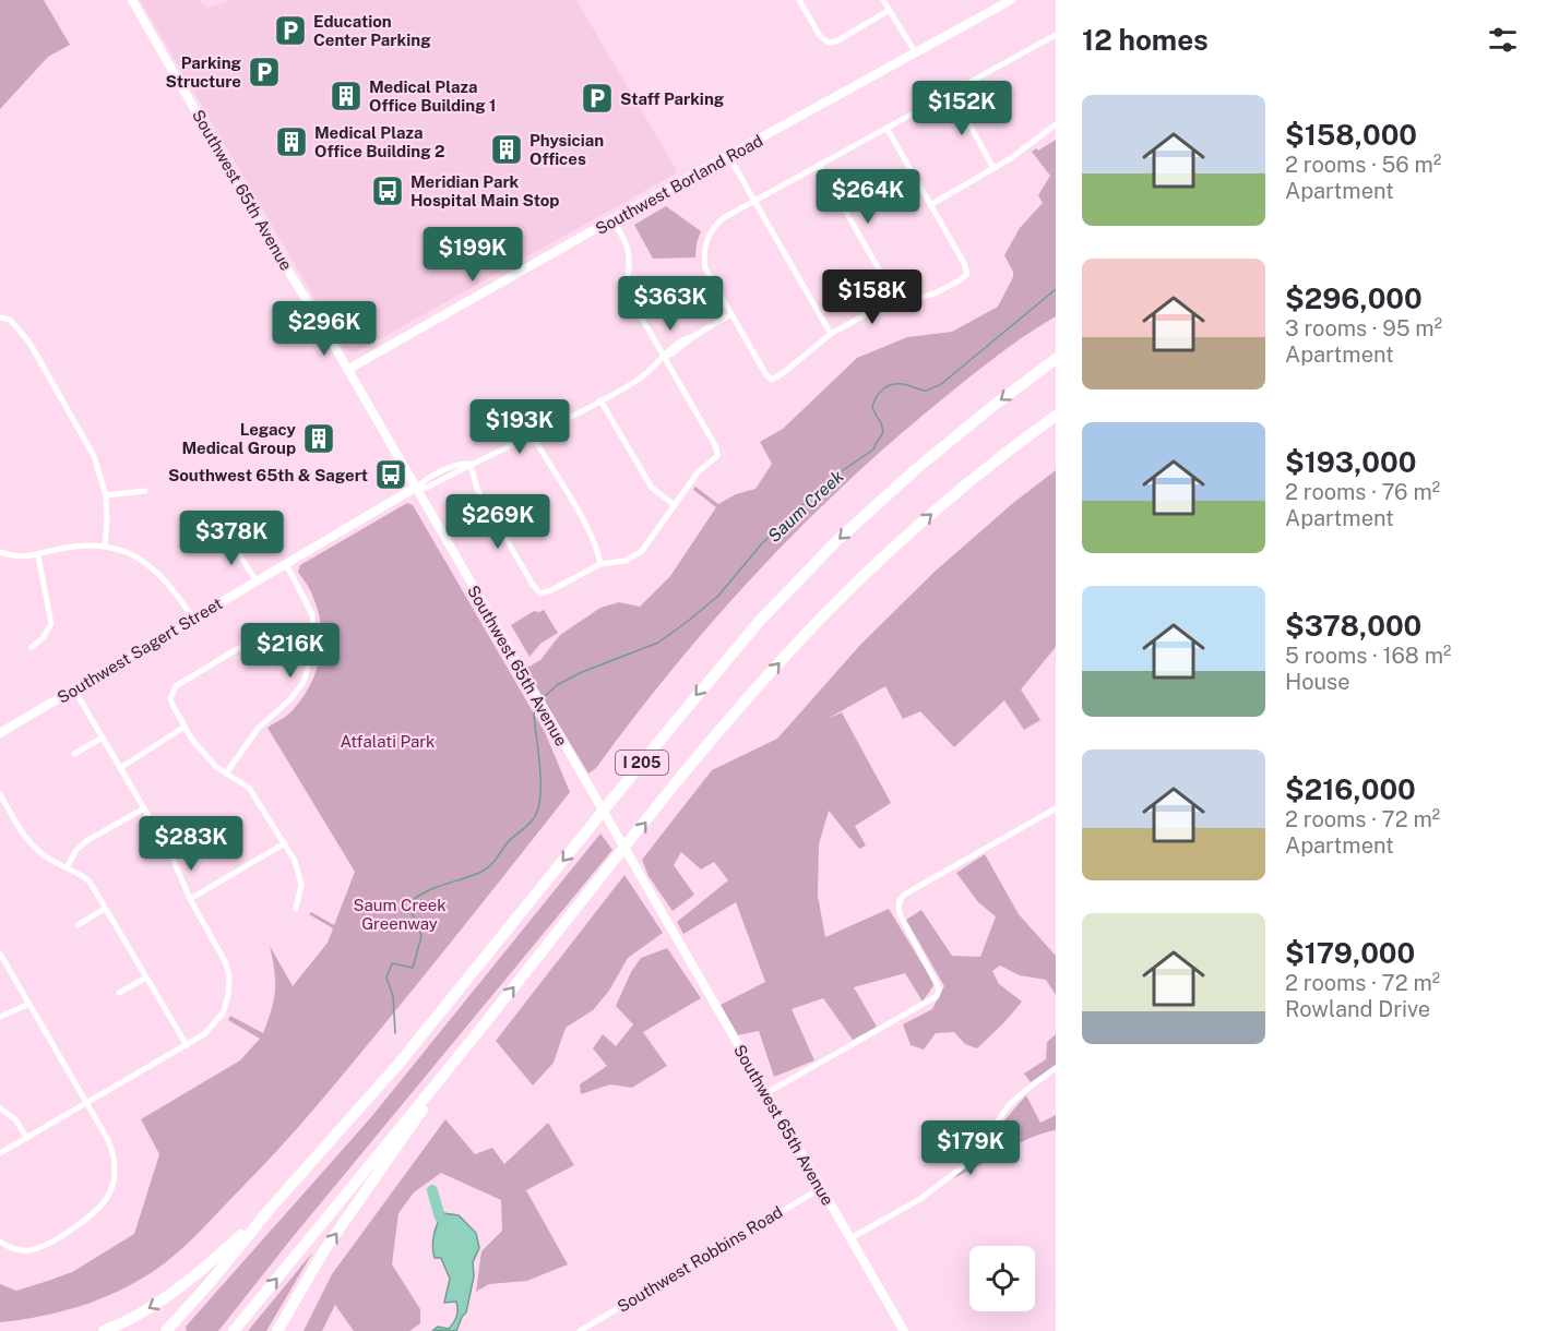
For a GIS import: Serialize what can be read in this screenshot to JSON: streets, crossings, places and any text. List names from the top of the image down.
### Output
{
  "streets": {
    "highway": ["I 205"],
    "main road": ["Southwest Borland Road", "Southwest 65th Avenue", "Southwest Sagert Street"],
    "street": ["Southwest Robbins Road"]
  },
  "crossings": [
    ["Southwest Borland Road", "Southwest 65th Avenue"],
    ["Southwest 65th Avenue", "Southwest Sagert Street"],
    ["Southwest 65th Avenue", "Southwest Robbins Road"]
  ],
  "water": ["Saum Creek"],
  "parks": ["Atfalati Park", "Saum Creek Greenway"],
  "places": {
    "parking": ["Education Center Parking", "Parking Structure", "Staff Parking"],
    "building": [
      "Medical Plaza Office Building 1",
      "Medical Plaza Office Building 2",
      "Physician Offices",
      "Legacy Medical Group"
    ],
    "bus stop": ["Meridian Park Hospital Main Stop", "Southwest 65th & Sagert"]
  },
  "page": {
    "heading": "12 homes",
    "list": [
      {
        "name": "$158,000",
        "note": "2 rooms · 56 m² · Apartment"
      },
      {
        "name": "$296,000",
        "note": "3 rooms · 95 m² · Apartment"
      },
      {
        "name": "$193,000",
        "note": "2 rooms · 76 m² · Apartment"
      },
      {
        "name": "$378,000",
        "note": "5 rooms · 168 m² · House"
      },
      {
        "name": "$216,000",
        "note": "2 rooms · 72 m² · Apartment"
      },
      {
        "name": "$179,000",
        "note": "2 rooms · 72 m² · Rowland Drive"
      }
    ],
    "price": [
      "$152K",
      "$264K",
      "$199K",
      "$158K",
      "$363K",
      "$296K",
      "$193K",
      "$269K",
      "$378K",
      "$216K",
      "$283K",
      "$179K"
    ]
  }
}
